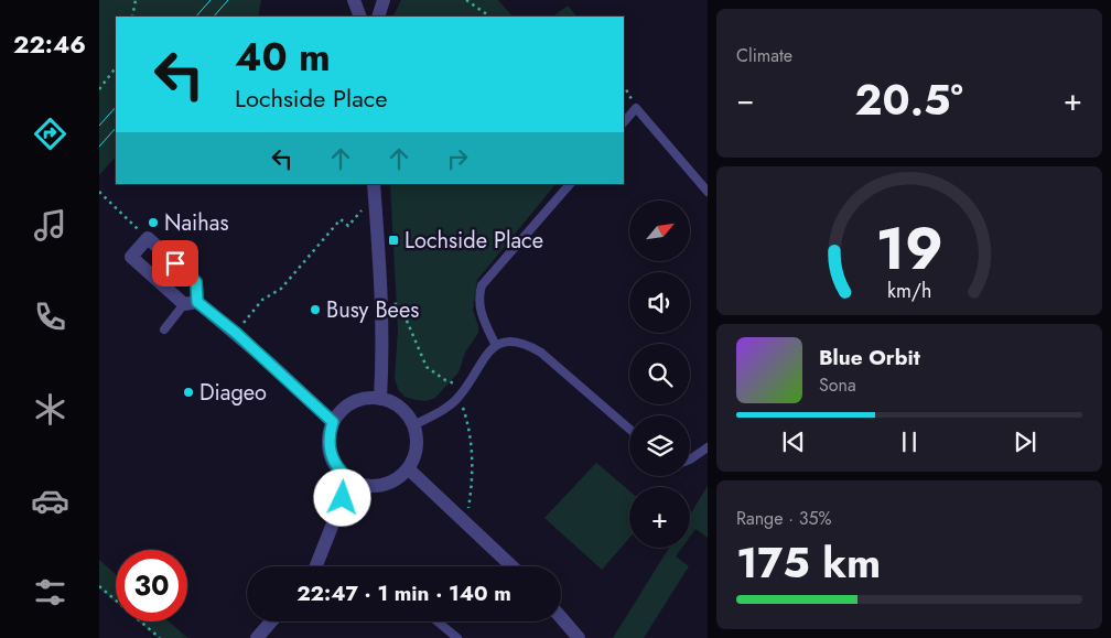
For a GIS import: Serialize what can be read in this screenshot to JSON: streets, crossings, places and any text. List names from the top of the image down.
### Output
{
  "places": {
    "other": ["Naihas", "Busy Bees", "Diageo"],
    "transit": ["Lochside Place"]
  },
  "north": "top right",
  "page": {
    "tabs": "22:46",
    "tile": [
      "Climate",
      ["Range · 35%", "175 km"]
    ],
    "turn": ["40 m", "Lochside Place"],
    "heat": ["−", "20.5°", "+"],
    "map_buttons": "+",
    "song": ["Blue Orbit", "Sona"],
    "limit": "30",
    "trip": "22:47 · 1 min · 140 m",
    "gauge": ["19", "km/h"]
  }
}
